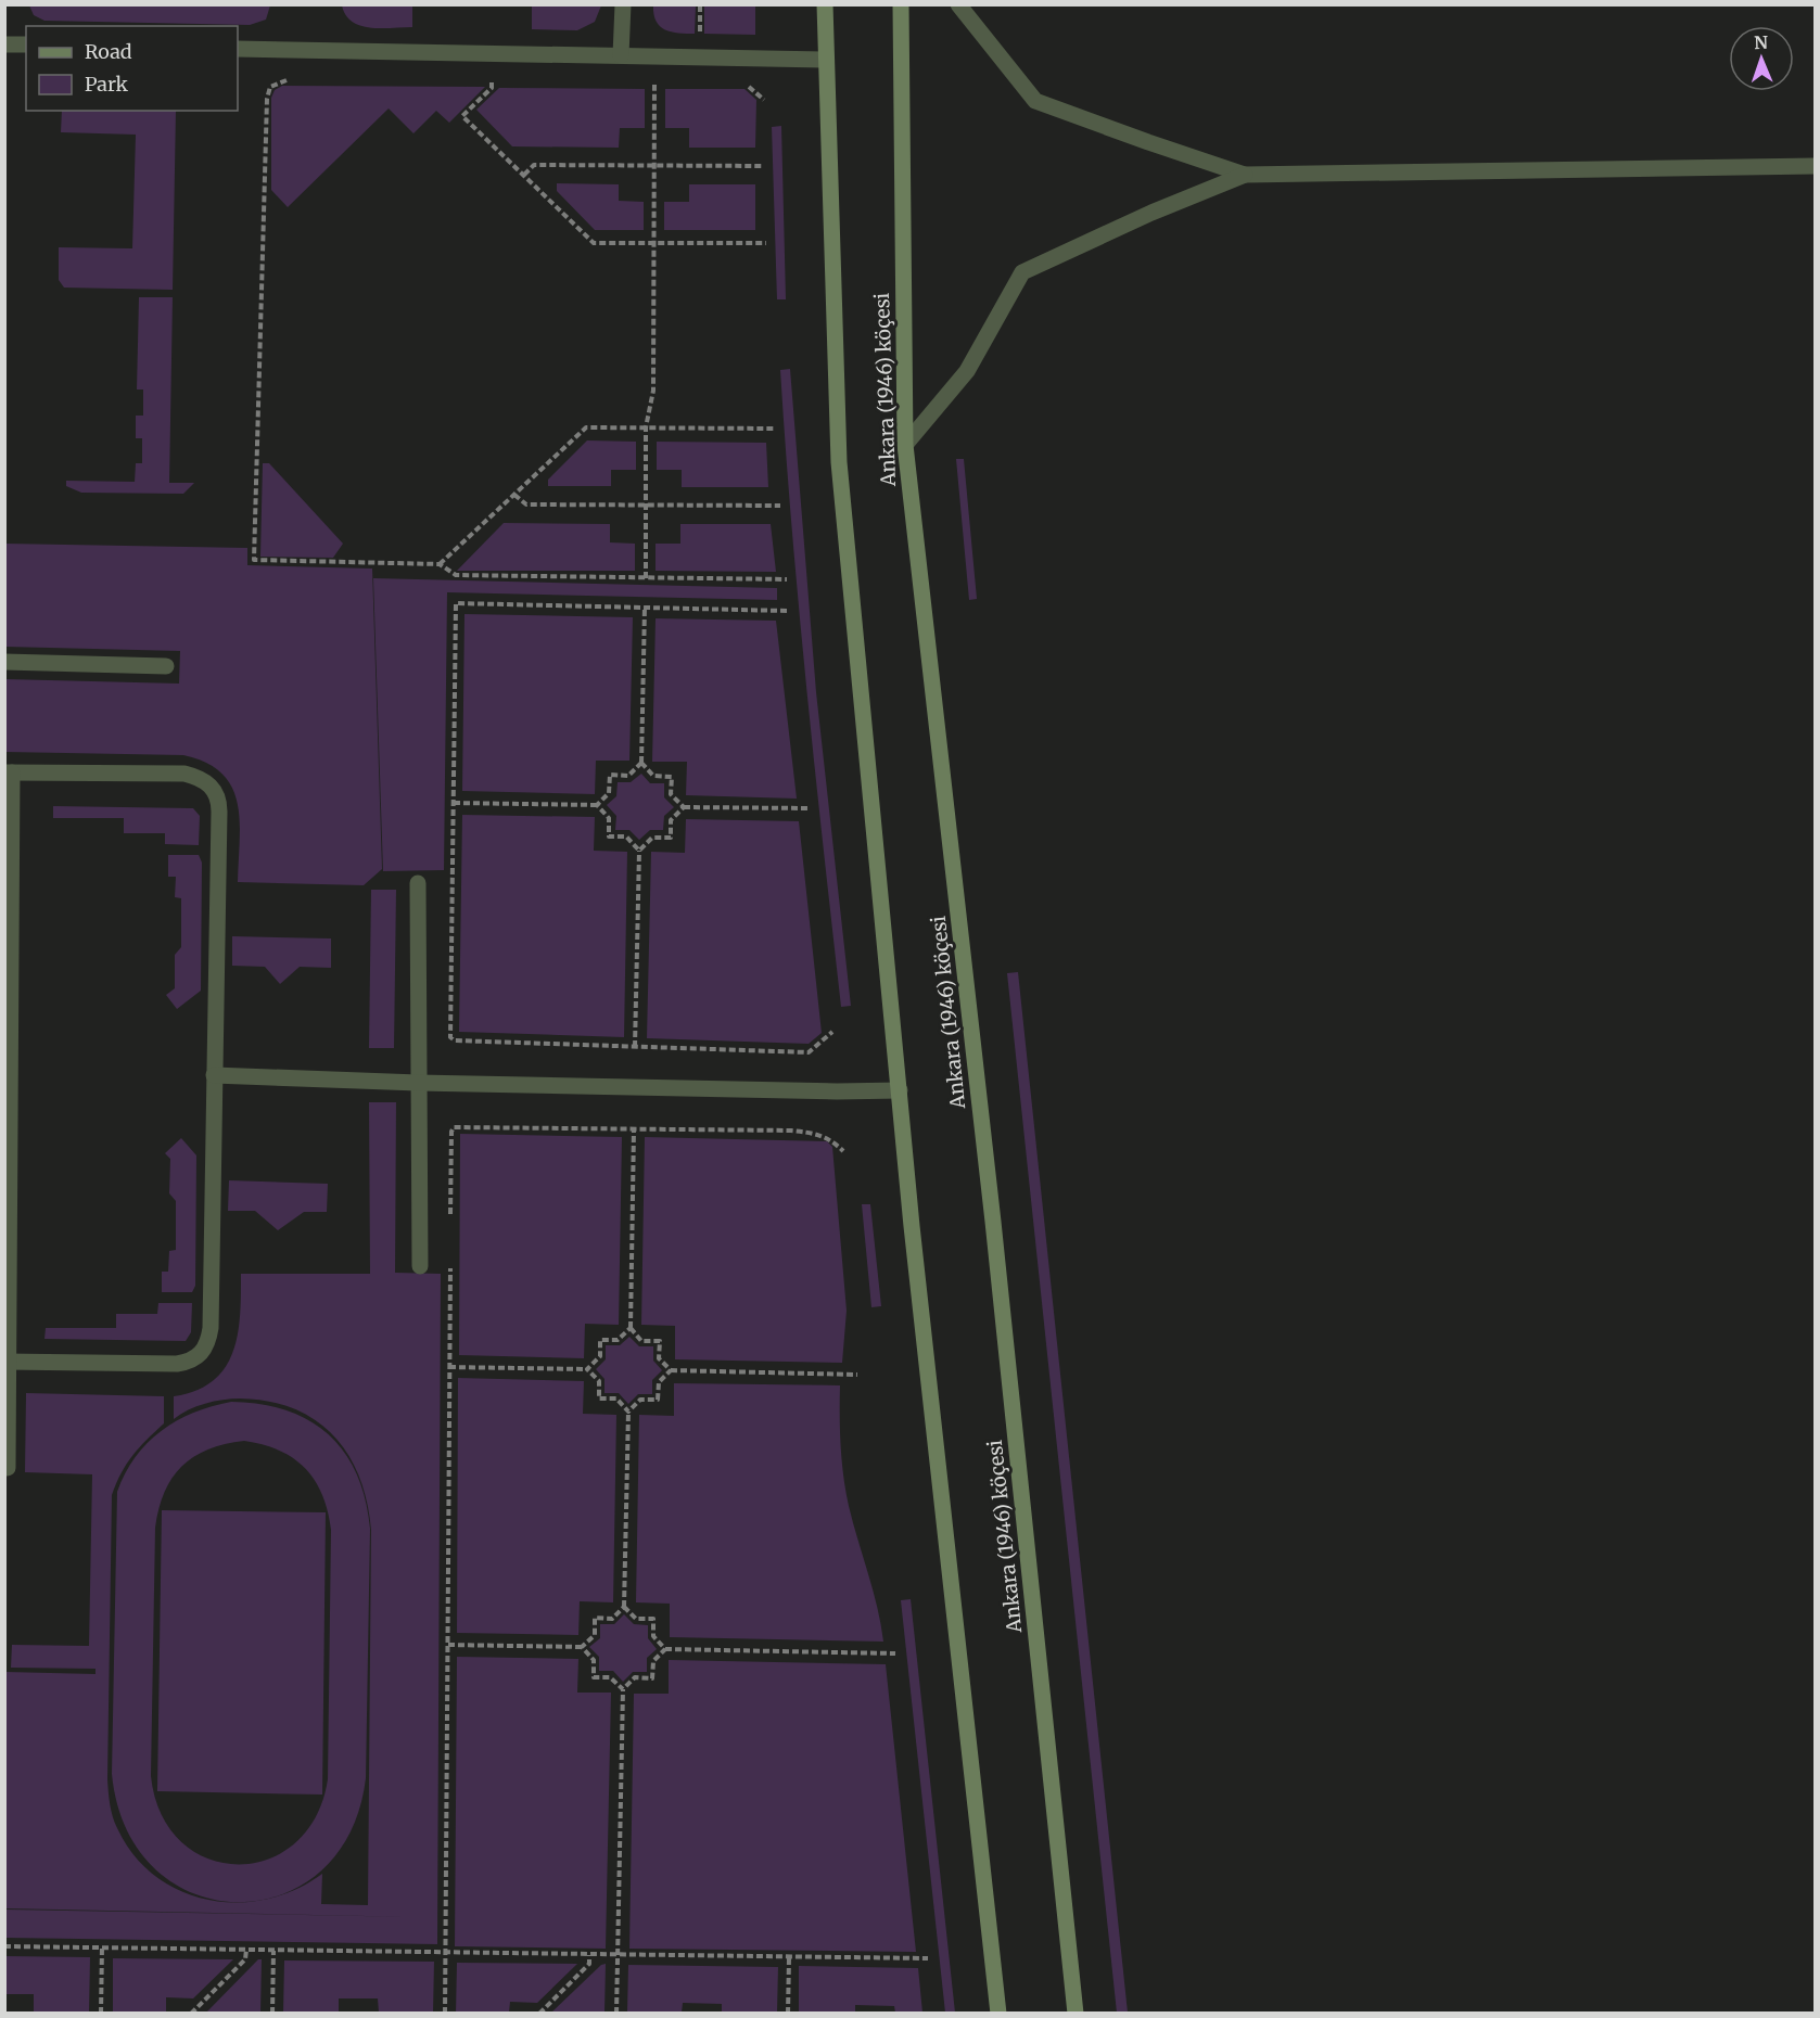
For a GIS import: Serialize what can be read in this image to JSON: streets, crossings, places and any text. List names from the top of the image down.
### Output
{
  "streets": {
    "main road": ["Ankara (1946) köçesi"]
  },
  "legend": ["Road", "Park"],
  "north": "top"
}
